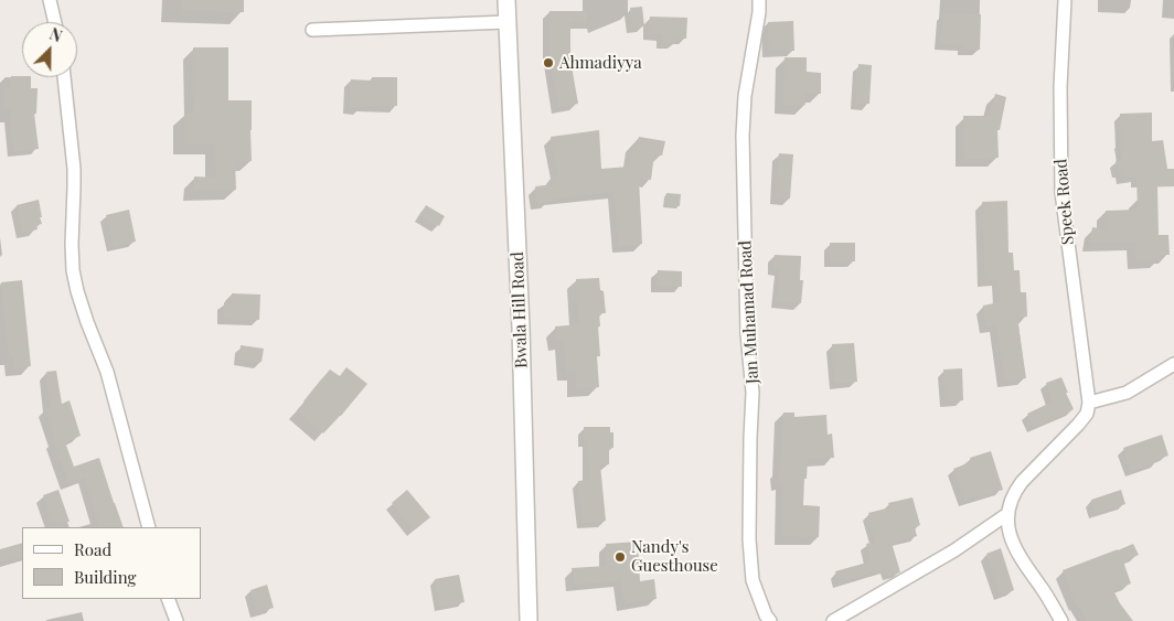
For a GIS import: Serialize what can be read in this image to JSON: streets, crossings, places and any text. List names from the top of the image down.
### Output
{
  "streets": {
    "street": ["Speek Road", "Bwala Hill Road", "Jan Muhamad Road"]
  },
  "places": ["Ahmadiyya", "Nandy's Guesthouse"],
  "legend": ["Road", "Building"],
  "north": "top right"
}
